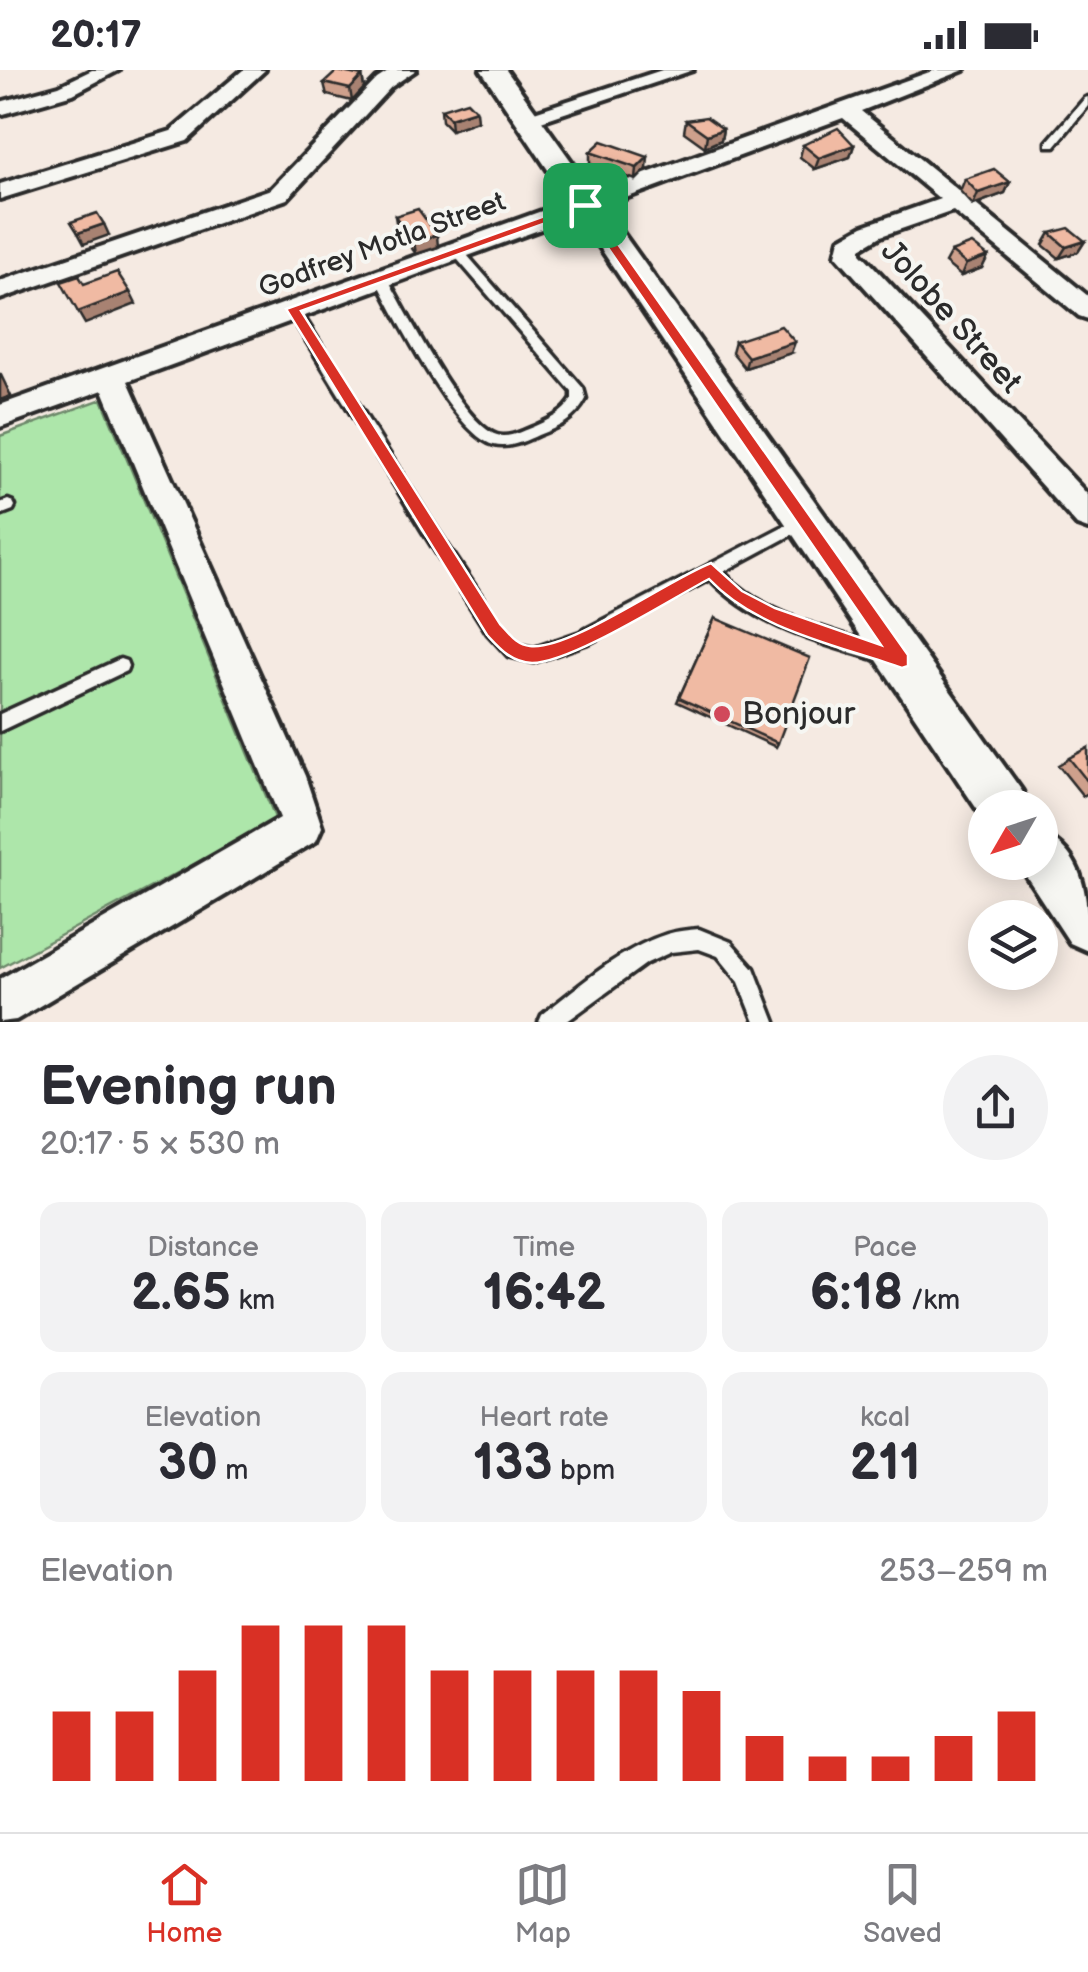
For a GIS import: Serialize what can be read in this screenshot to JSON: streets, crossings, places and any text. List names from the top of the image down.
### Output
{
  "streets": {
    "street": ["Godfrey Motla Street", "Jolobe Street"]
  },
  "places": ["Bonjour"],
  "north": "bottom left",
  "page": {
    "status": "20:17",
    "heading": ["Evening run", "20:17 · 5 × 530 m"],
    "stats": [
      ["Distance", "2.65 km"],
      ["Time", "16:42"],
      ["Pace", "6:18 /km"],
      ["Elevation", "30 m"],
      ["Heart rate", "133 bpm"],
      ["kcal", "211"]
    ],
    "chart": ["Elevation", "253–259 m"],
    "tabs": ["Home", "Map", "Saved"]
  }
}
